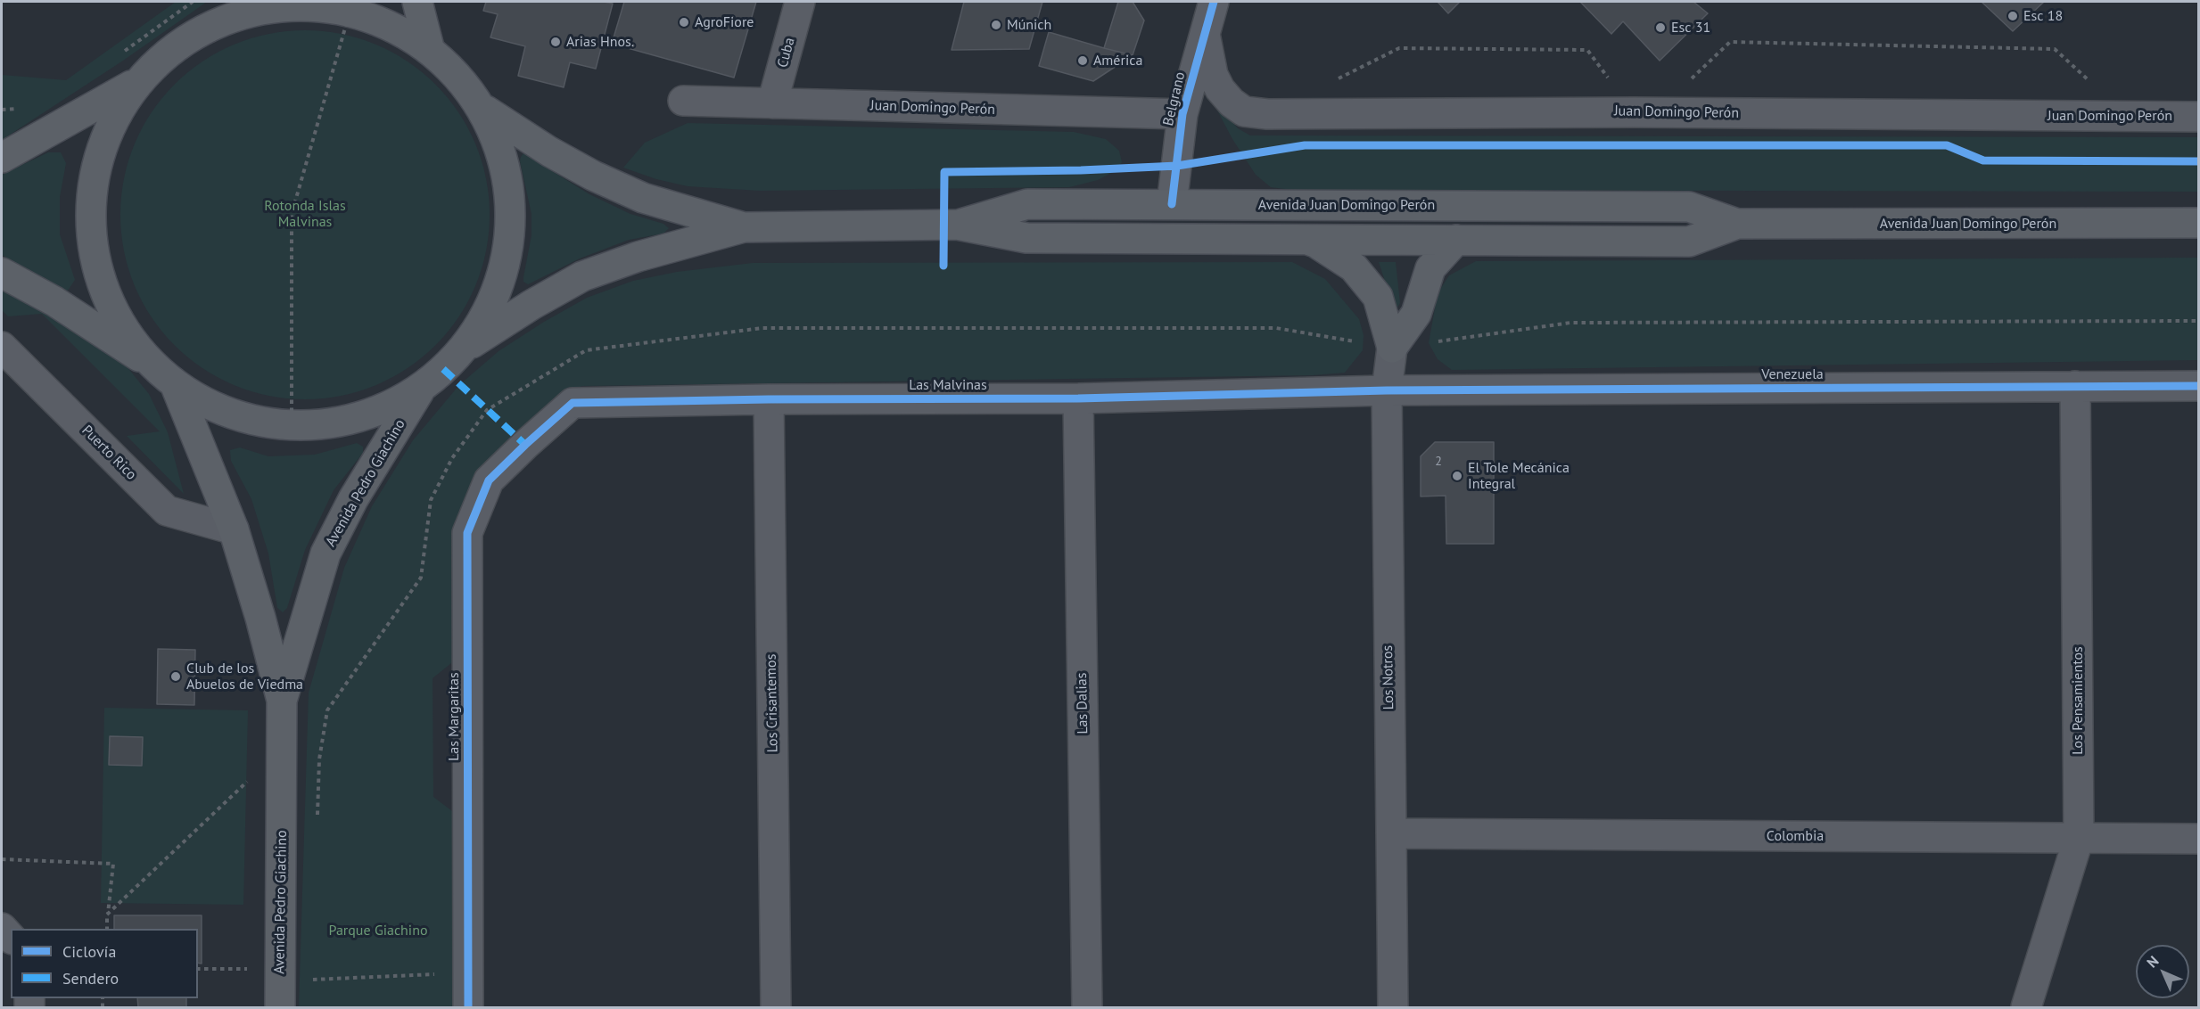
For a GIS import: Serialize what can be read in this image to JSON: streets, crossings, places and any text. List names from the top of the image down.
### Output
{
  "streets": {
    "main road": ["Avenida Juan Domingo Perón", "Avenida Pedro Giachino"],
    "street": [
      "Cuba",
      "Belgrano",
      "Juan Domingo Perón",
      "Venezuela",
      "Las Malvinas",
      "Puerto Rico",
      "Los Notros",
      "Los Pensamientos",
      "Los Crisantemos",
      "Las Dalias",
      "Las Margaritas",
      "Colombia"
    ]
  },
  "crossings": [
    ["Cuba", "Juan Domingo Perón"],
    ["Belgrano", "Juan Domingo Perón"],
    ["Belgrano", "Avenida Juan Domingo Perón"],
    ["Venezuela", "Las Malvinas"],
    ["Venezuela", "Los Notros"],
    ["Venezuela", "Los Pensamientos"],
    ["Las Malvinas", "Los Notros"],
    ["Las Malvinas", "Los Crisantemos"],
    ["Las Malvinas", "Las Dalias"],
    ["Las Malvinas", "Las Margaritas"],
    ["Puerto Rico", "Avenida Pedro Giachino"],
    ["Los Notros", "Colombia"],
    ["Los Pensamientos", "Colombia"]
  ],
  "parks": ["Rotonda Islas Malvinas", "Parque Giachino"],
  "places": [
    "Esc 18",
    "AgroFiore",
    "Múnich",
    "Esc 31",
    "Arias Hnos.",
    "América",
    "El Tole Mecánica Integral",
    "Club de los Abuelos de Viedma"
  ],
  "house_numbers": ["2"],
  "legend": ["Ciclovía", "Sendero"],
  "north": "top left"
}
